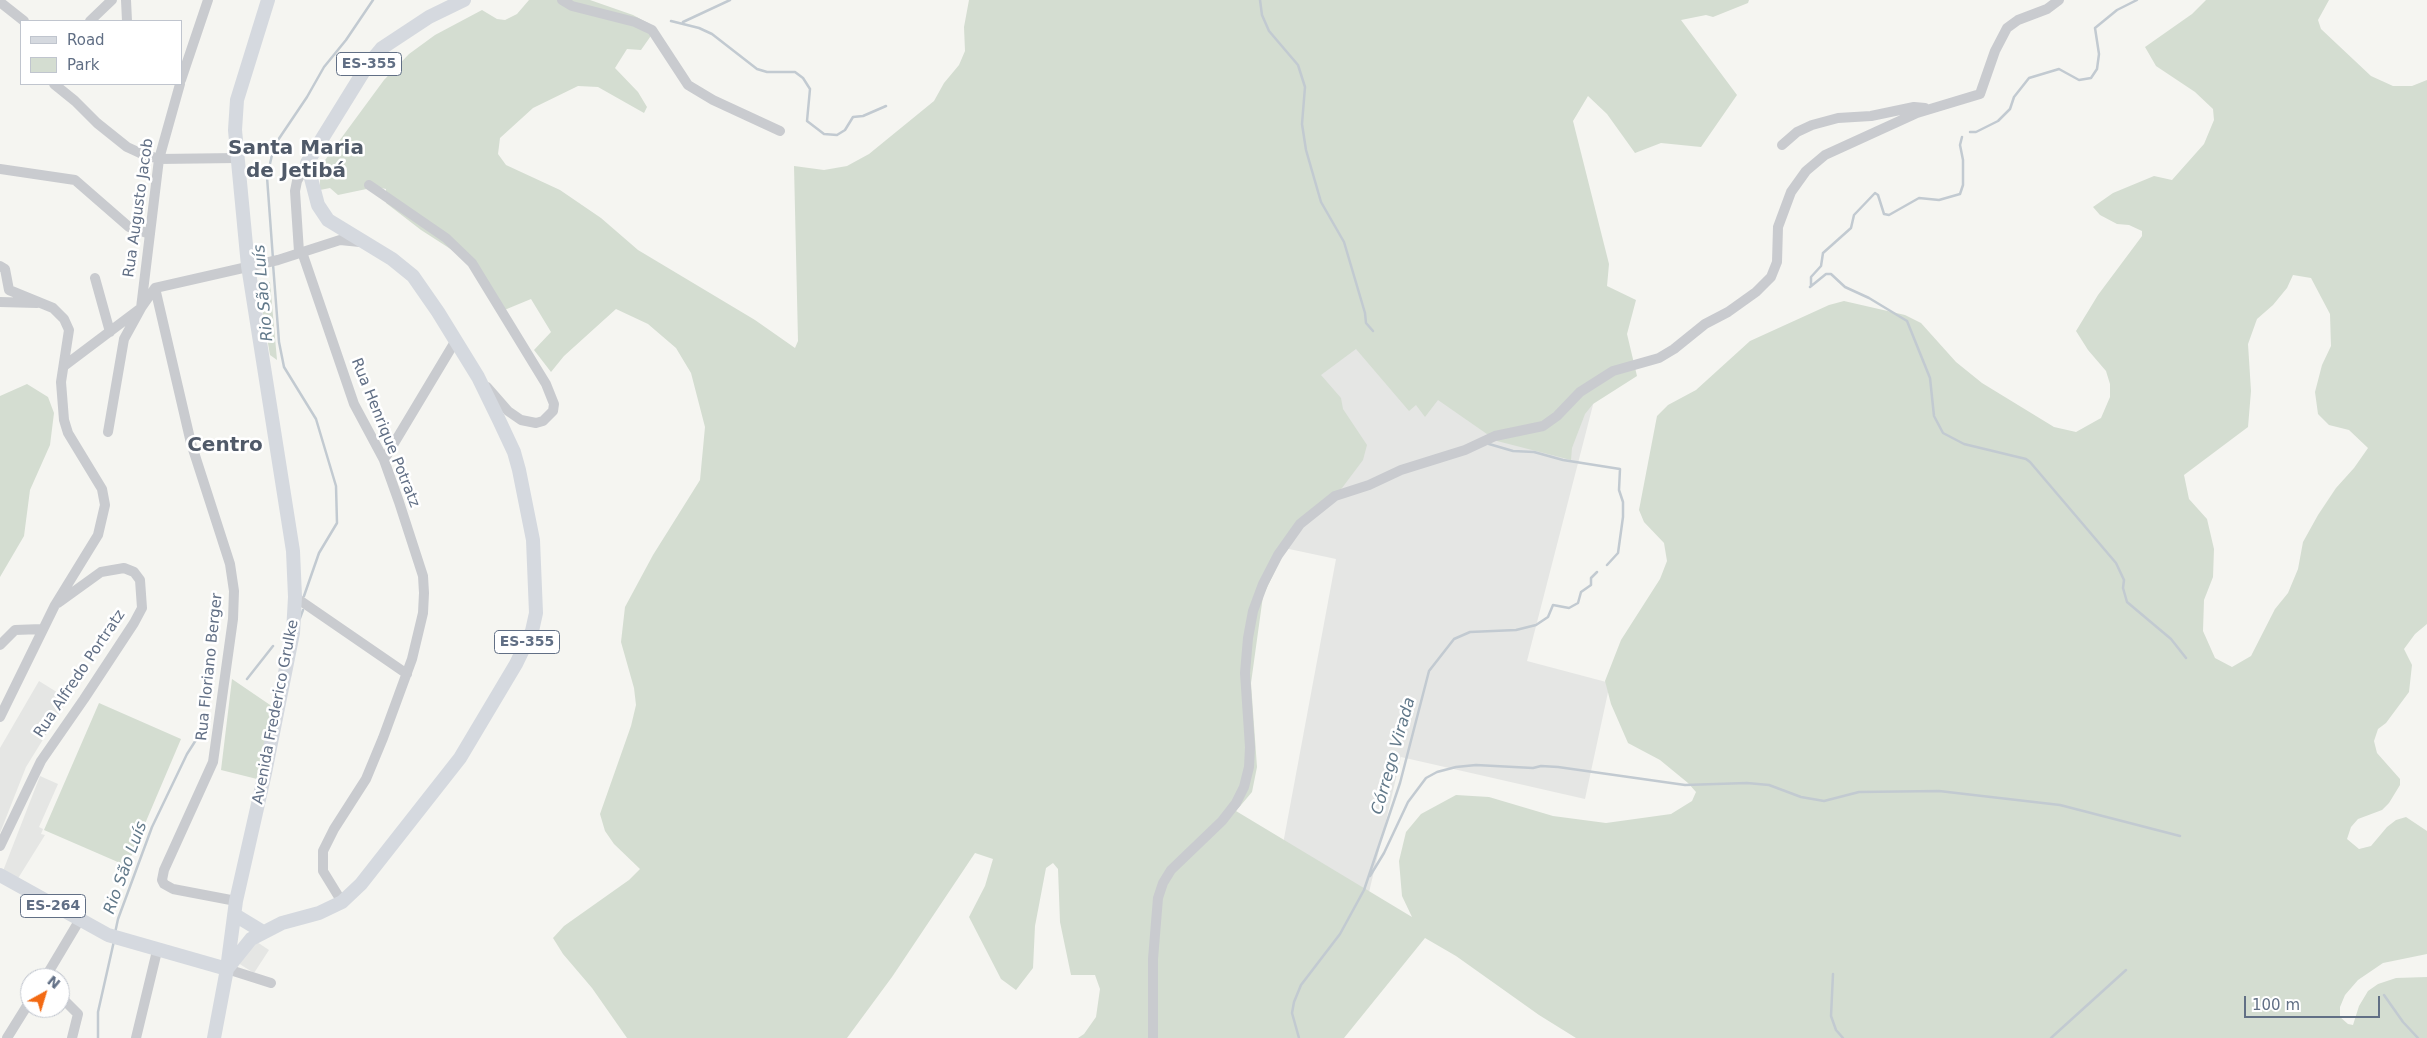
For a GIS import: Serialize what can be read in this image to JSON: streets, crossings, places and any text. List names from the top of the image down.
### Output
{
  "streets": {
    "main road": ["ES-355", "Avenida Frederico Grulke", "ES-264"],
    "street": [
      "Rua Augusto Jacob",
      "Rua Henrique Potratz",
      "Rua Floriano Berger",
      "Rua Alfredo Portratz"
    ]
  },
  "crossings": [
    ["ES-355", "Rua Henrique Potratz"],
    ["ES-355", "Avenida Frederico Grulke"],
    ["ES-355", "ES-264"],
    ["Rua Floriano Berger", "Avenida Frederico Grulke"],
    ["Avenida Frederico Grulke", "ES-264"]
  ],
  "districts": ["Santa Maria de Jetibá", "Centro"],
  "water": ["Rio São Luís", "Córrego Virada"],
  "legend": ["Road", "Park"],
  "scale_bar": "100 m",
  "north": "top right"
}
